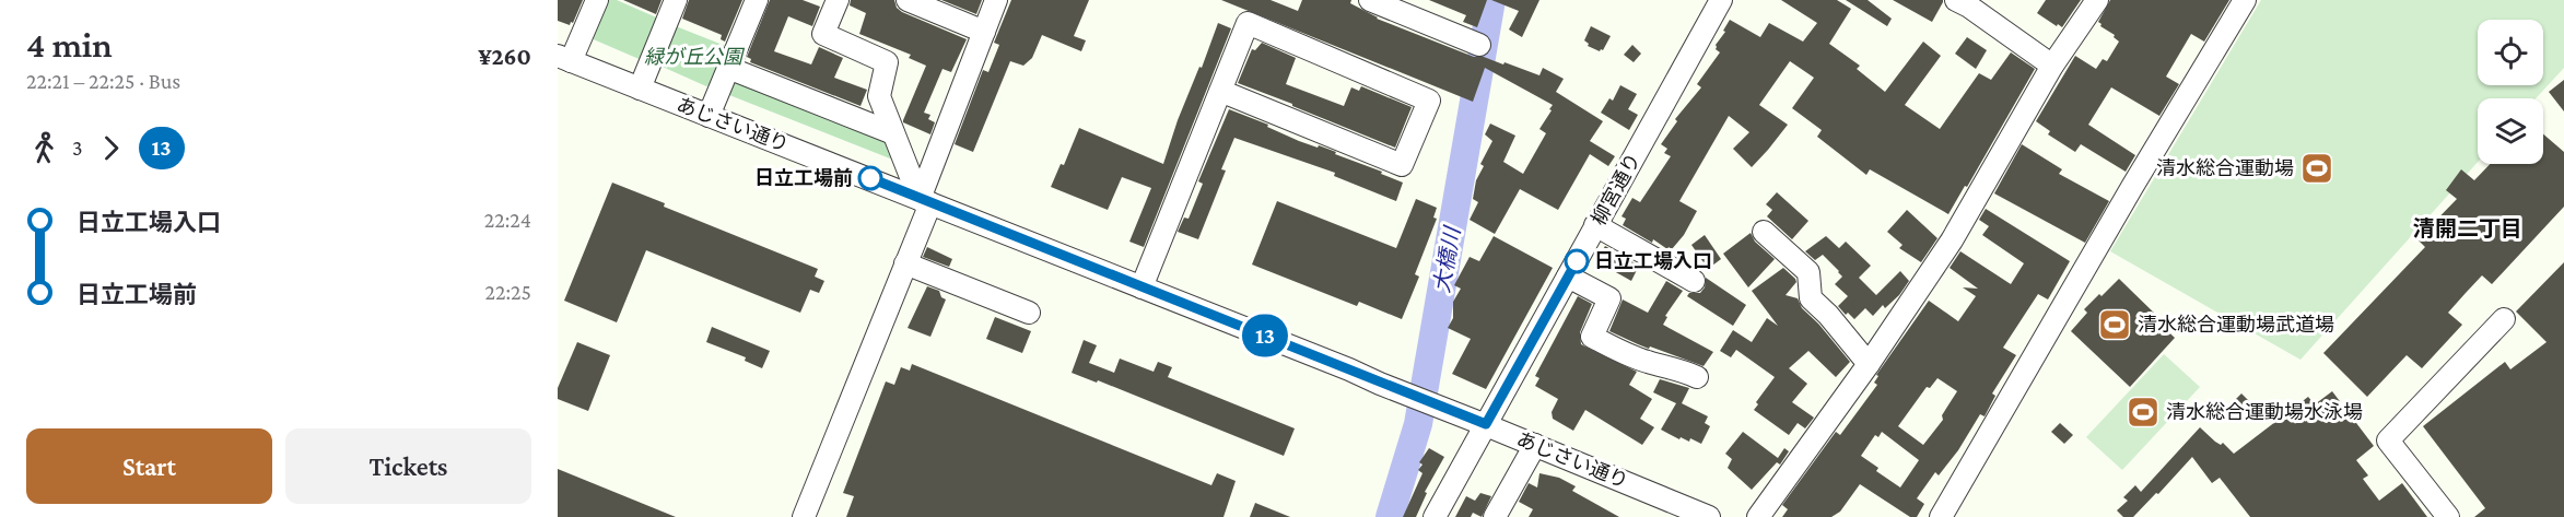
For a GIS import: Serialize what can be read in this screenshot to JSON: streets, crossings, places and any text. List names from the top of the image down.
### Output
{
  "streets": {
    "street": ["あじさい通り", "柳宮通り"]
  },
  "crossings": [
    ["あじさい通り", "柳宮通り"]
  ],
  "districts": ["清開二丁目"],
  "water": ["大橋川"],
  "parks": ["緑が丘公園"],
  "places": {
    "sports": ["清水総合運動場", "清水総合運動場武道場", "清水総合運動場水泳場"],
    "other": ["日立工場前", "日立工場入口"]
  },
  "lines": ["bus line 13"],
  "page": {
    "heading": ["4 min", "22:21 – 22:25 · Bus", "¥260"],
    "on_map": "13",
    "legs": ["3", "13"],
    "list": [
      {
        "name": "日立工場入口",
        "value": "22:24"
      },
      {
        "name": "日立工場前",
        "value": "22:25"
      }
    ],
    "buttons": ["Start", "Tickets"]
  }
}
